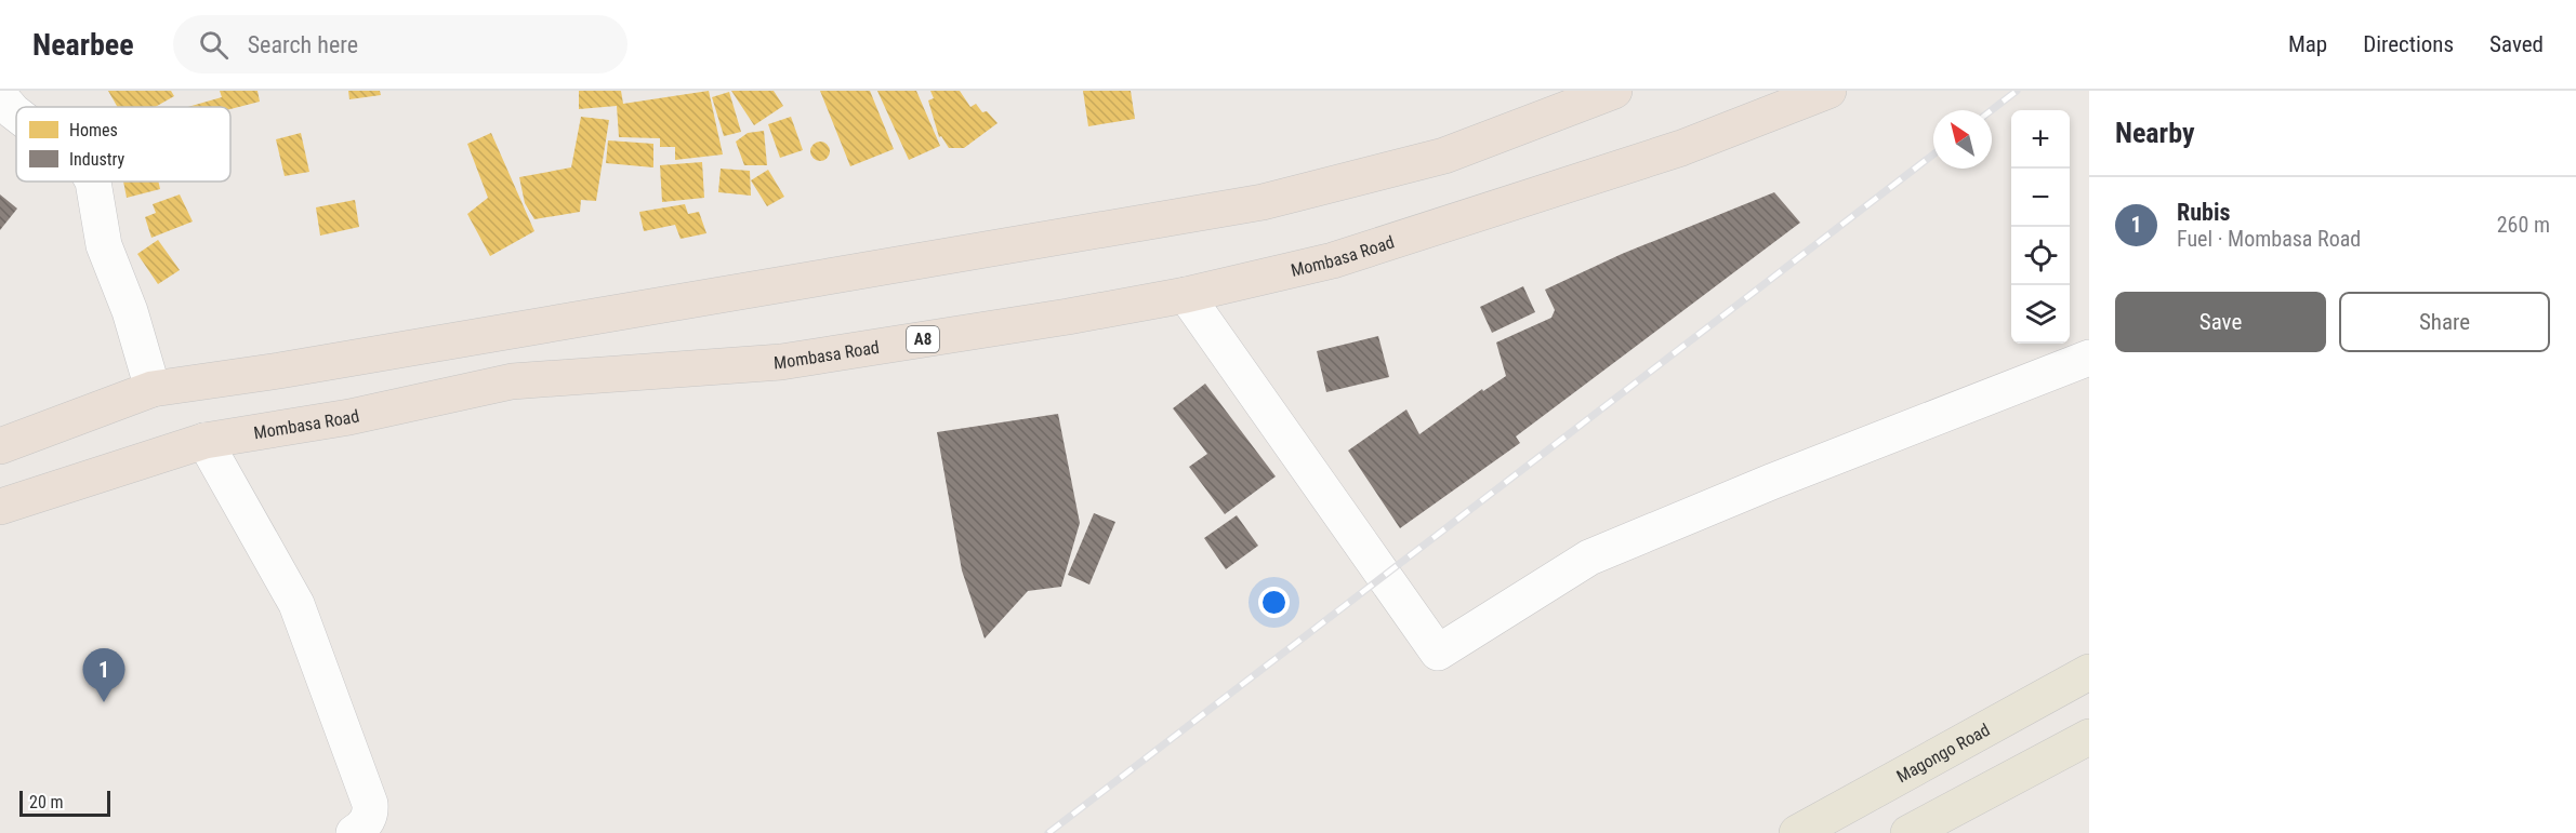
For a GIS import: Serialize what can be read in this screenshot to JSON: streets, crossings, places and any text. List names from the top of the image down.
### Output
{
  "streets": {
    "highway": ["Mombasa Road", "A8"],
    "main road": ["Magongo Road"]
  },
  "legend": ["Homes", "Industry"],
  "scale_bar": "20 m",
  "north": "top left",
  "page": {
    "header": "Nearbee",
    "search": "Search here",
    "nav": ["Map", "Directions", "Saved"],
    "heading": "Nearby",
    "map_buttons": ["+", "−"],
    "list": [
      {
        "mark": "1",
        "name": "Rubis",
        "note": "Fuel · Mombasa Road",
        "value": "260 m"
      }
    ],
    "buttons": ["Save", "Share"],
    "pins": "1",
    "scale": "20 m"
  }
}
